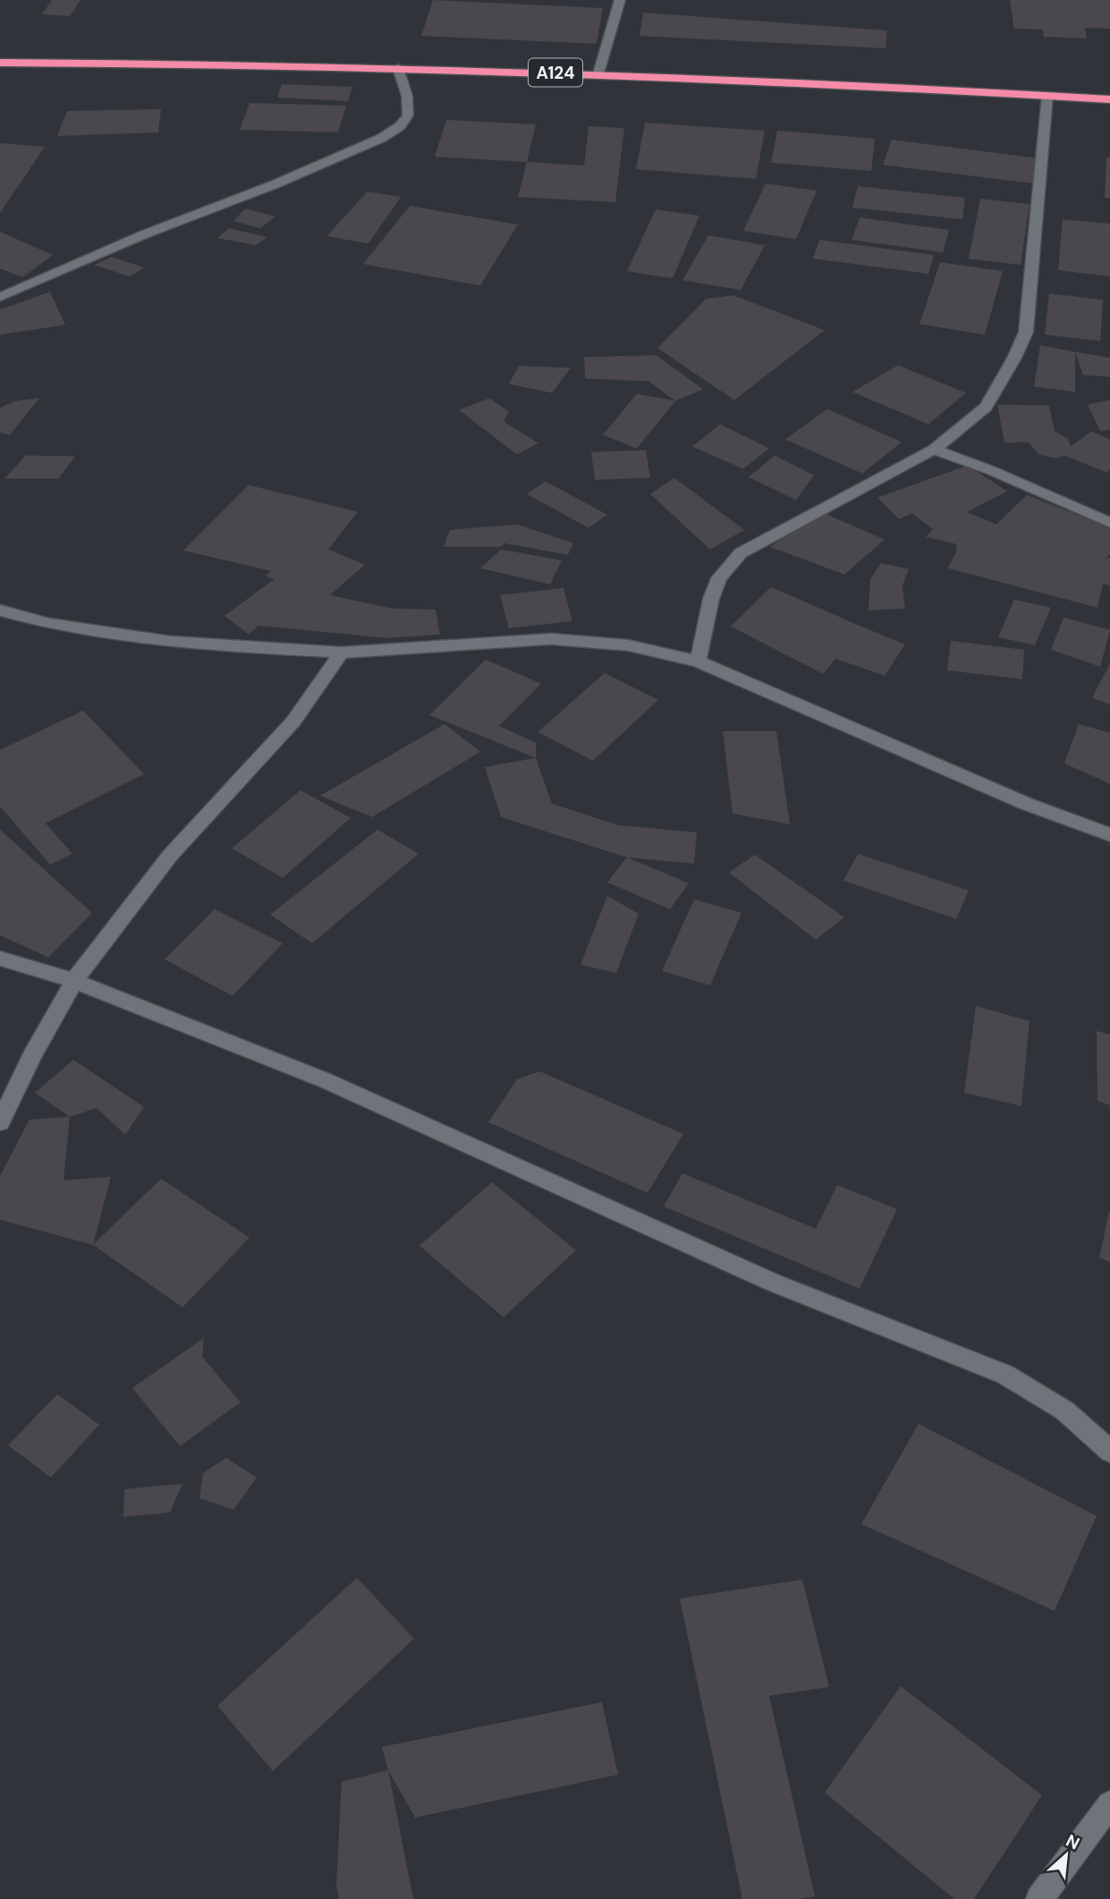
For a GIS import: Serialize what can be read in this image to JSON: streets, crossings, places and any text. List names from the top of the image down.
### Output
{
  "streets": {
    "highway": ["A124"]
  },
  "north": "top right"
}
